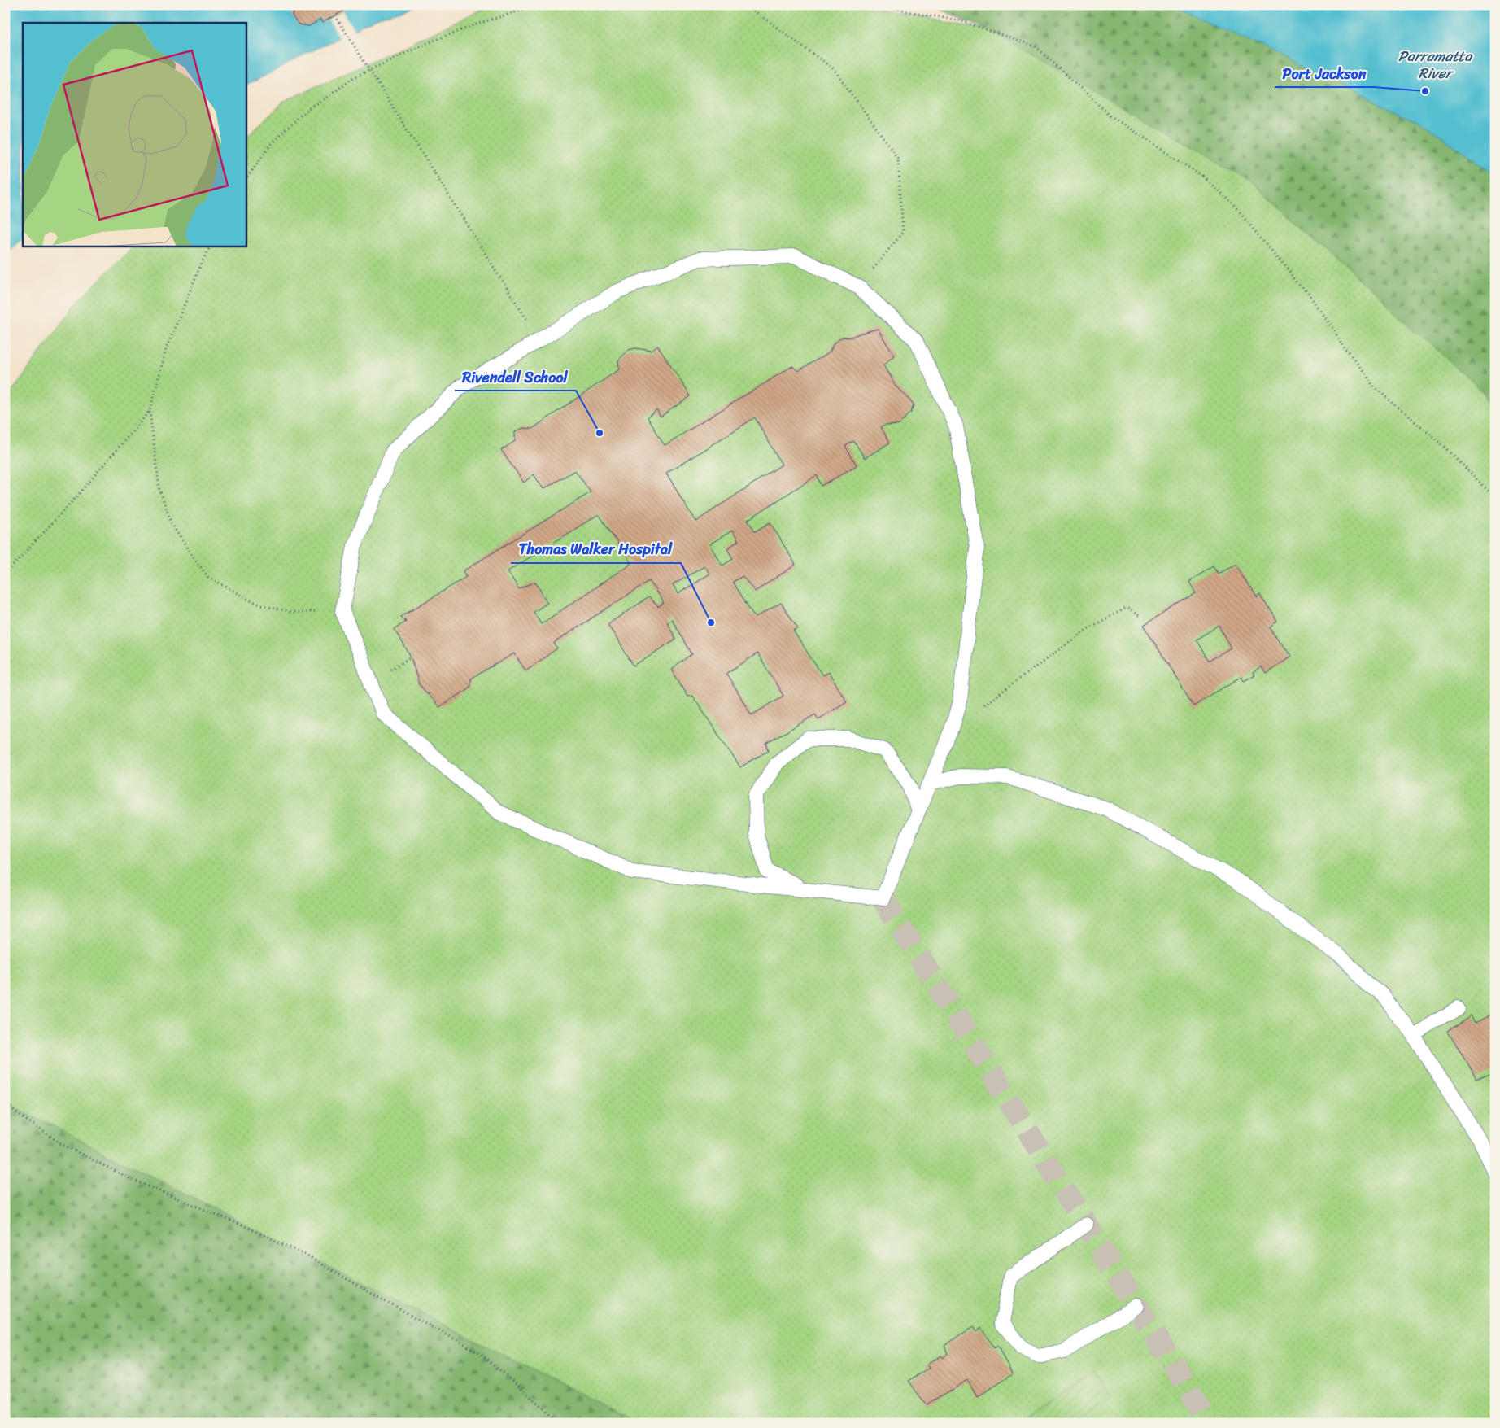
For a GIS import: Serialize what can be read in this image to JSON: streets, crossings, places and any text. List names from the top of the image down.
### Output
{
  "water": ["Parramatta River"],
  "places": ["Port Jackson", "Rivendell School", "Thomas Walker Hospital"]
}
